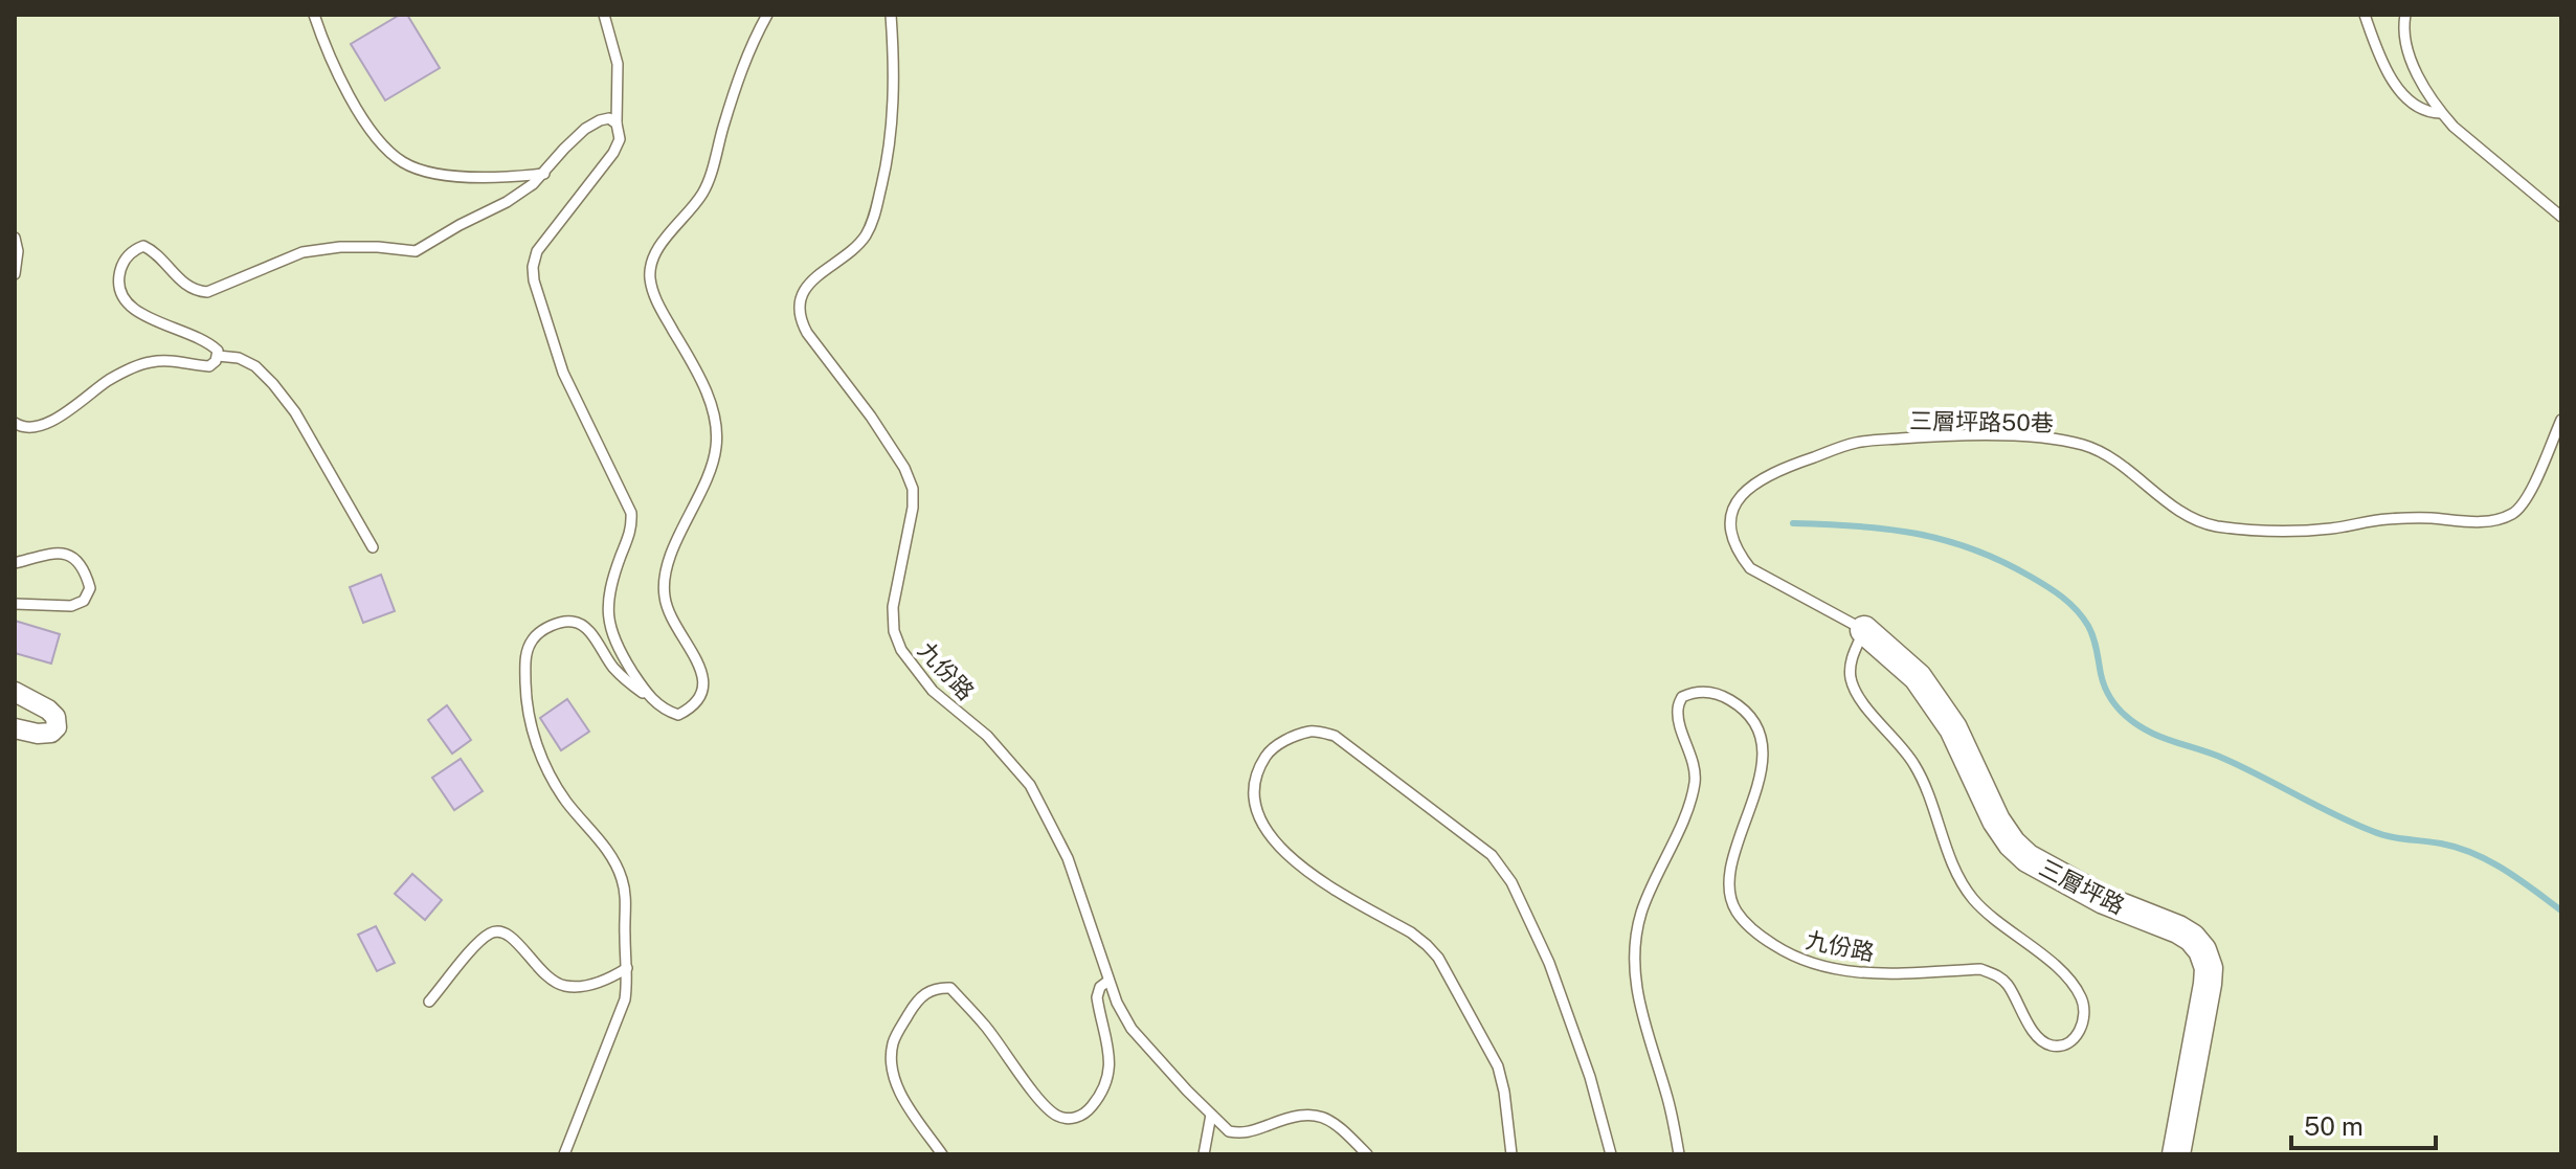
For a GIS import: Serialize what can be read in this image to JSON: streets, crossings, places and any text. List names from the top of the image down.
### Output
{
  "streets": {
    "street": ["三層坪路"],
    "lane": ["三層坪路50巷", "九份路"]
  },
  "crossings": [
    ["三層坪路50巷", "九份路"],
    ["三層坪路50巷", "三層坪路"],
    ["九份路", "三層坪路"]
  ],
  "scale_bar": "50 m"
}
